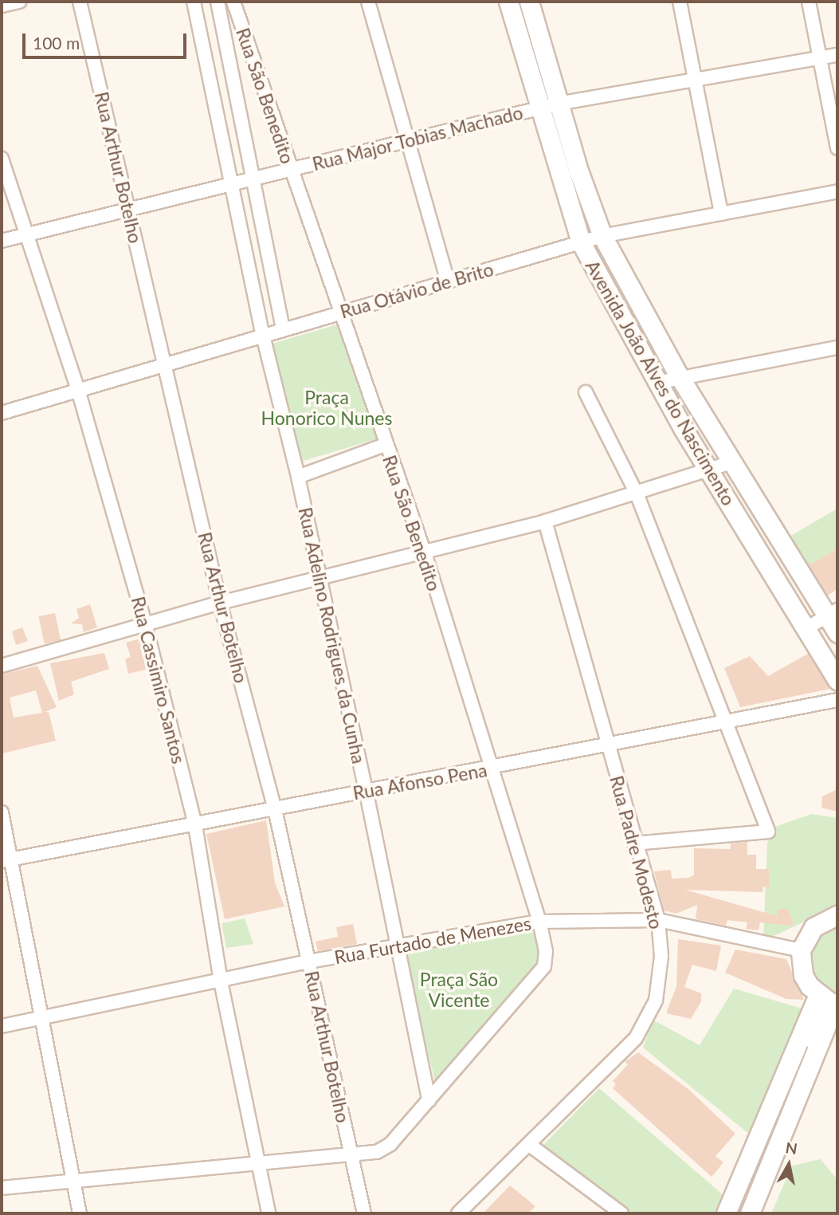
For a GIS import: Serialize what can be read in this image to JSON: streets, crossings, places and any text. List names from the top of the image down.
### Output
{
  "streets": {
    "main road": ["Avenida João Alves do Nascimento"],
    "street": [
      "Rua São Benedito",
      "Rua Major Tobias Machado",
      "Rua Arthur Botelho",
      "Rua Otávio de Brito",
      "Rua Adelino Rodrigues da Cunha",
      "Rua Cassimiro Santos",
      "Rua Afonso Pena",
      "Rua Padre Modesto",
      "Rua Furtado de Menezes"
    ]
  },
  "crossings": [
    ["Rua São Benedito", "Rua Major Tobias Machado"],
    ["Rua São Benedito", "Rua Arthur Botelho"],
    ["Rua São Benedito", "Rua Otávio de Brito"],
    ["Rua São Benedito", "Rua Adelino Rodrigues da Cunha"],
    ["Rua São Benedito", "Rua Cassimiro Santos"],
    ["Rua São Benedito", "Rua Afonso Pena"],
    ["Rua São Benedito", "Rua Furtado de Menezes"],
    ["Rua Major Tobias Machado", "Rua Arthur Botelho"],
    ["Rua Major Tobias Machado", "Avenida João Alves do Nascimento"],
    ["Rua Major Tobias Machado", "Rua Adelino Rodrigues da Cunha"],
    ["Rua Major Tobias Machado", "Rua Cassimiro Santos"],
    ["Rua Arthur Botelho", "Rua Otávio de Brito"],
    ["Rua Arthur Botelho", "Rua Afonso Pena"],
    ["Rua Arthur Botelho", "Rua Furtado de Menezes"],
    ["Rua Otávio de Brito", "Avenida João Alves do Nascimento"],
    ["Rua Otávio de Brito", "Rua Adelino Rodrigues da Cunha"],
    ["Rua Otávio de Brito", "Rua Cassimiro Santos"],
    ["Rua Adelino Rodrigues da Cunha", "Rua Afonso Pena"],
    ["Rua Adelino Rodrigues da Cunha", "Rua Furtado de Menezes"],
    ["Rua Cassimiro Santos", "Rua Afonso Pena"],
    ["Rua Cassimiro Santos", "Rua Furtado de Menezes"],
    ["Rua Afonso Pena", "Rua Padre Modesto"],
    ["Rua Padre Modesto", "Rua Furtado de Menezes"]
  ],
  "parks": ["Praça Honorico Nunes", "Praça São Vicente"],
  "scale_bar": "100 m",
  "north": "top"
}
